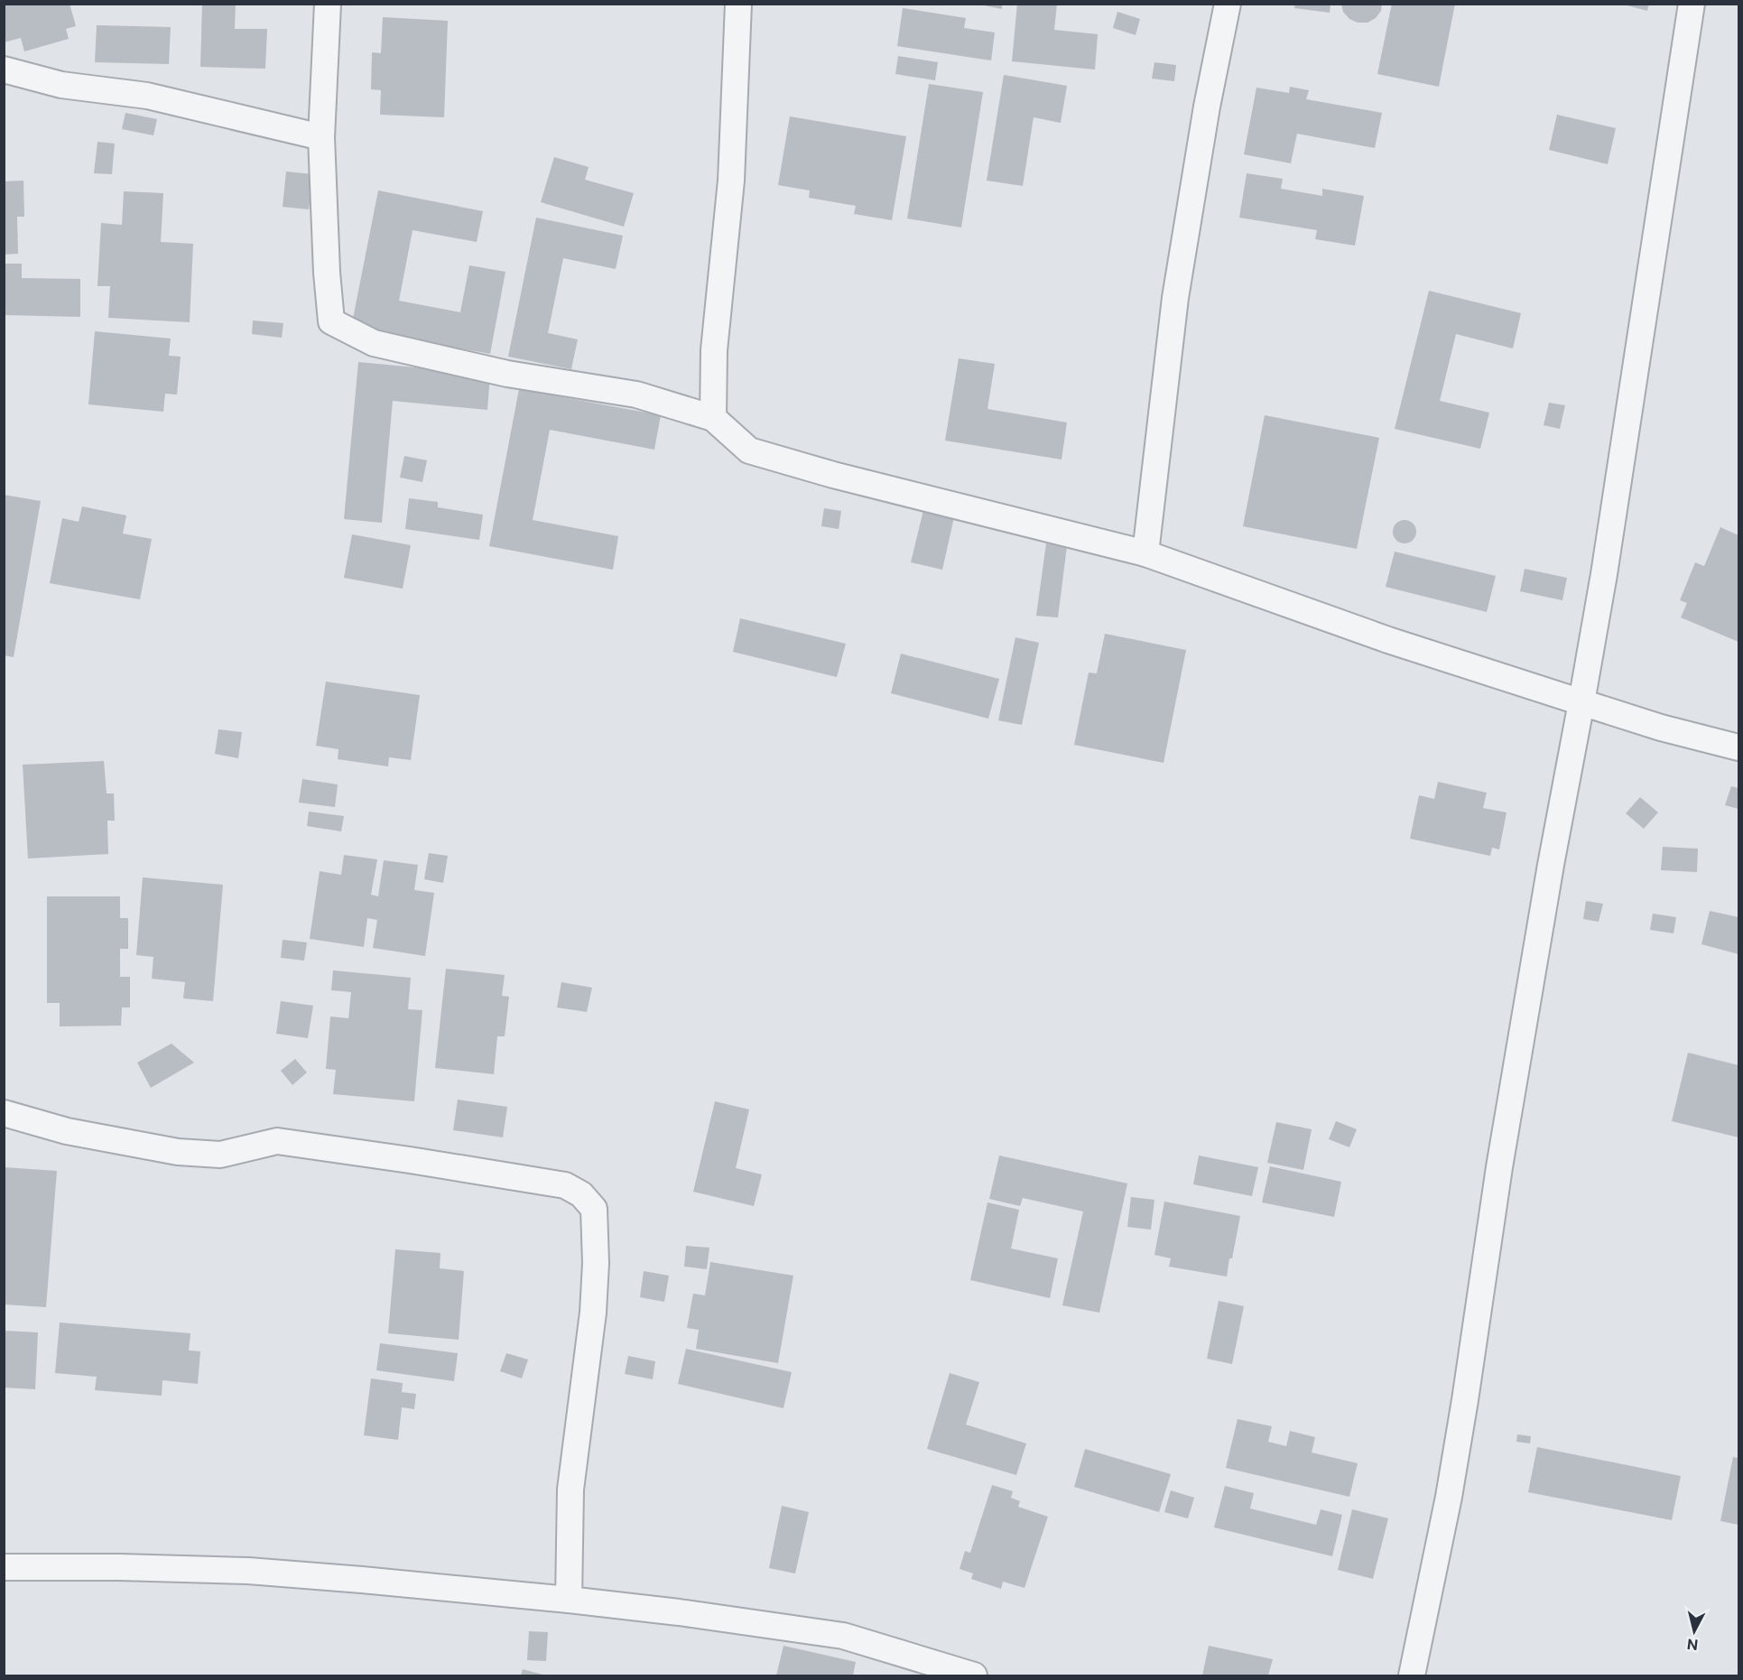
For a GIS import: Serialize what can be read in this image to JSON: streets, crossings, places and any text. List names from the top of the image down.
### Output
{
  "north": "bottom"
}
